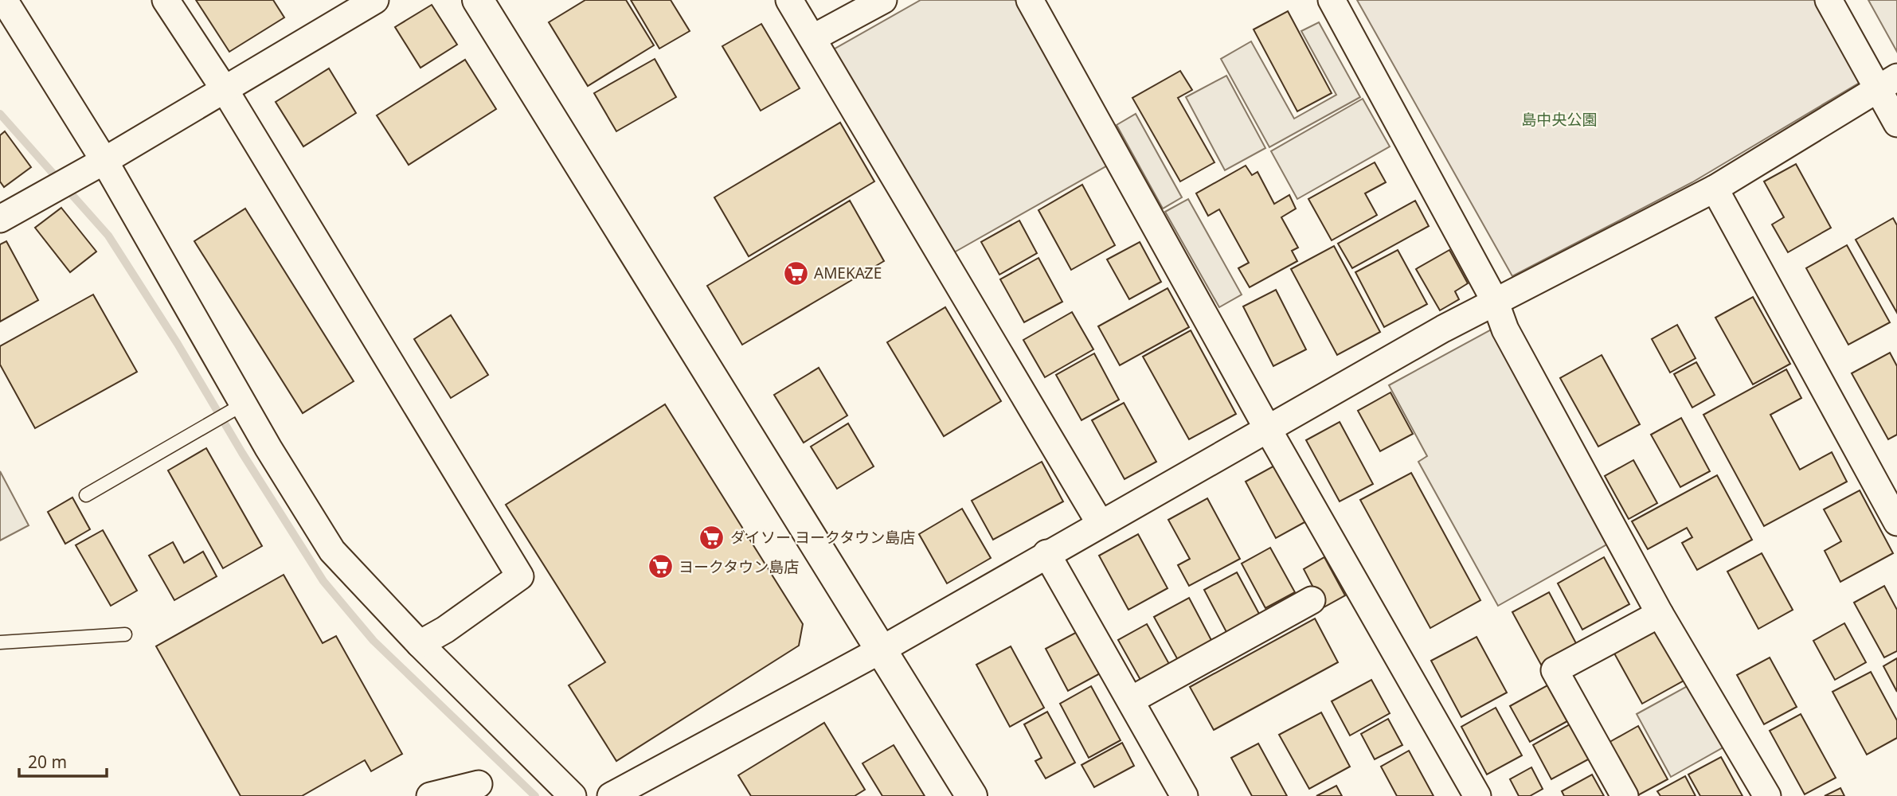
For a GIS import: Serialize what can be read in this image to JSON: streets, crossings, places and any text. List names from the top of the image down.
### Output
{
  "parks": ["島中央公園"],
  "places": {
    "supermarket": ["AMEKAZE", "ダイソー ヨークタウン島店", "ヨークタウン島店"]
  },
  "scale_bar": "20 m"
}
